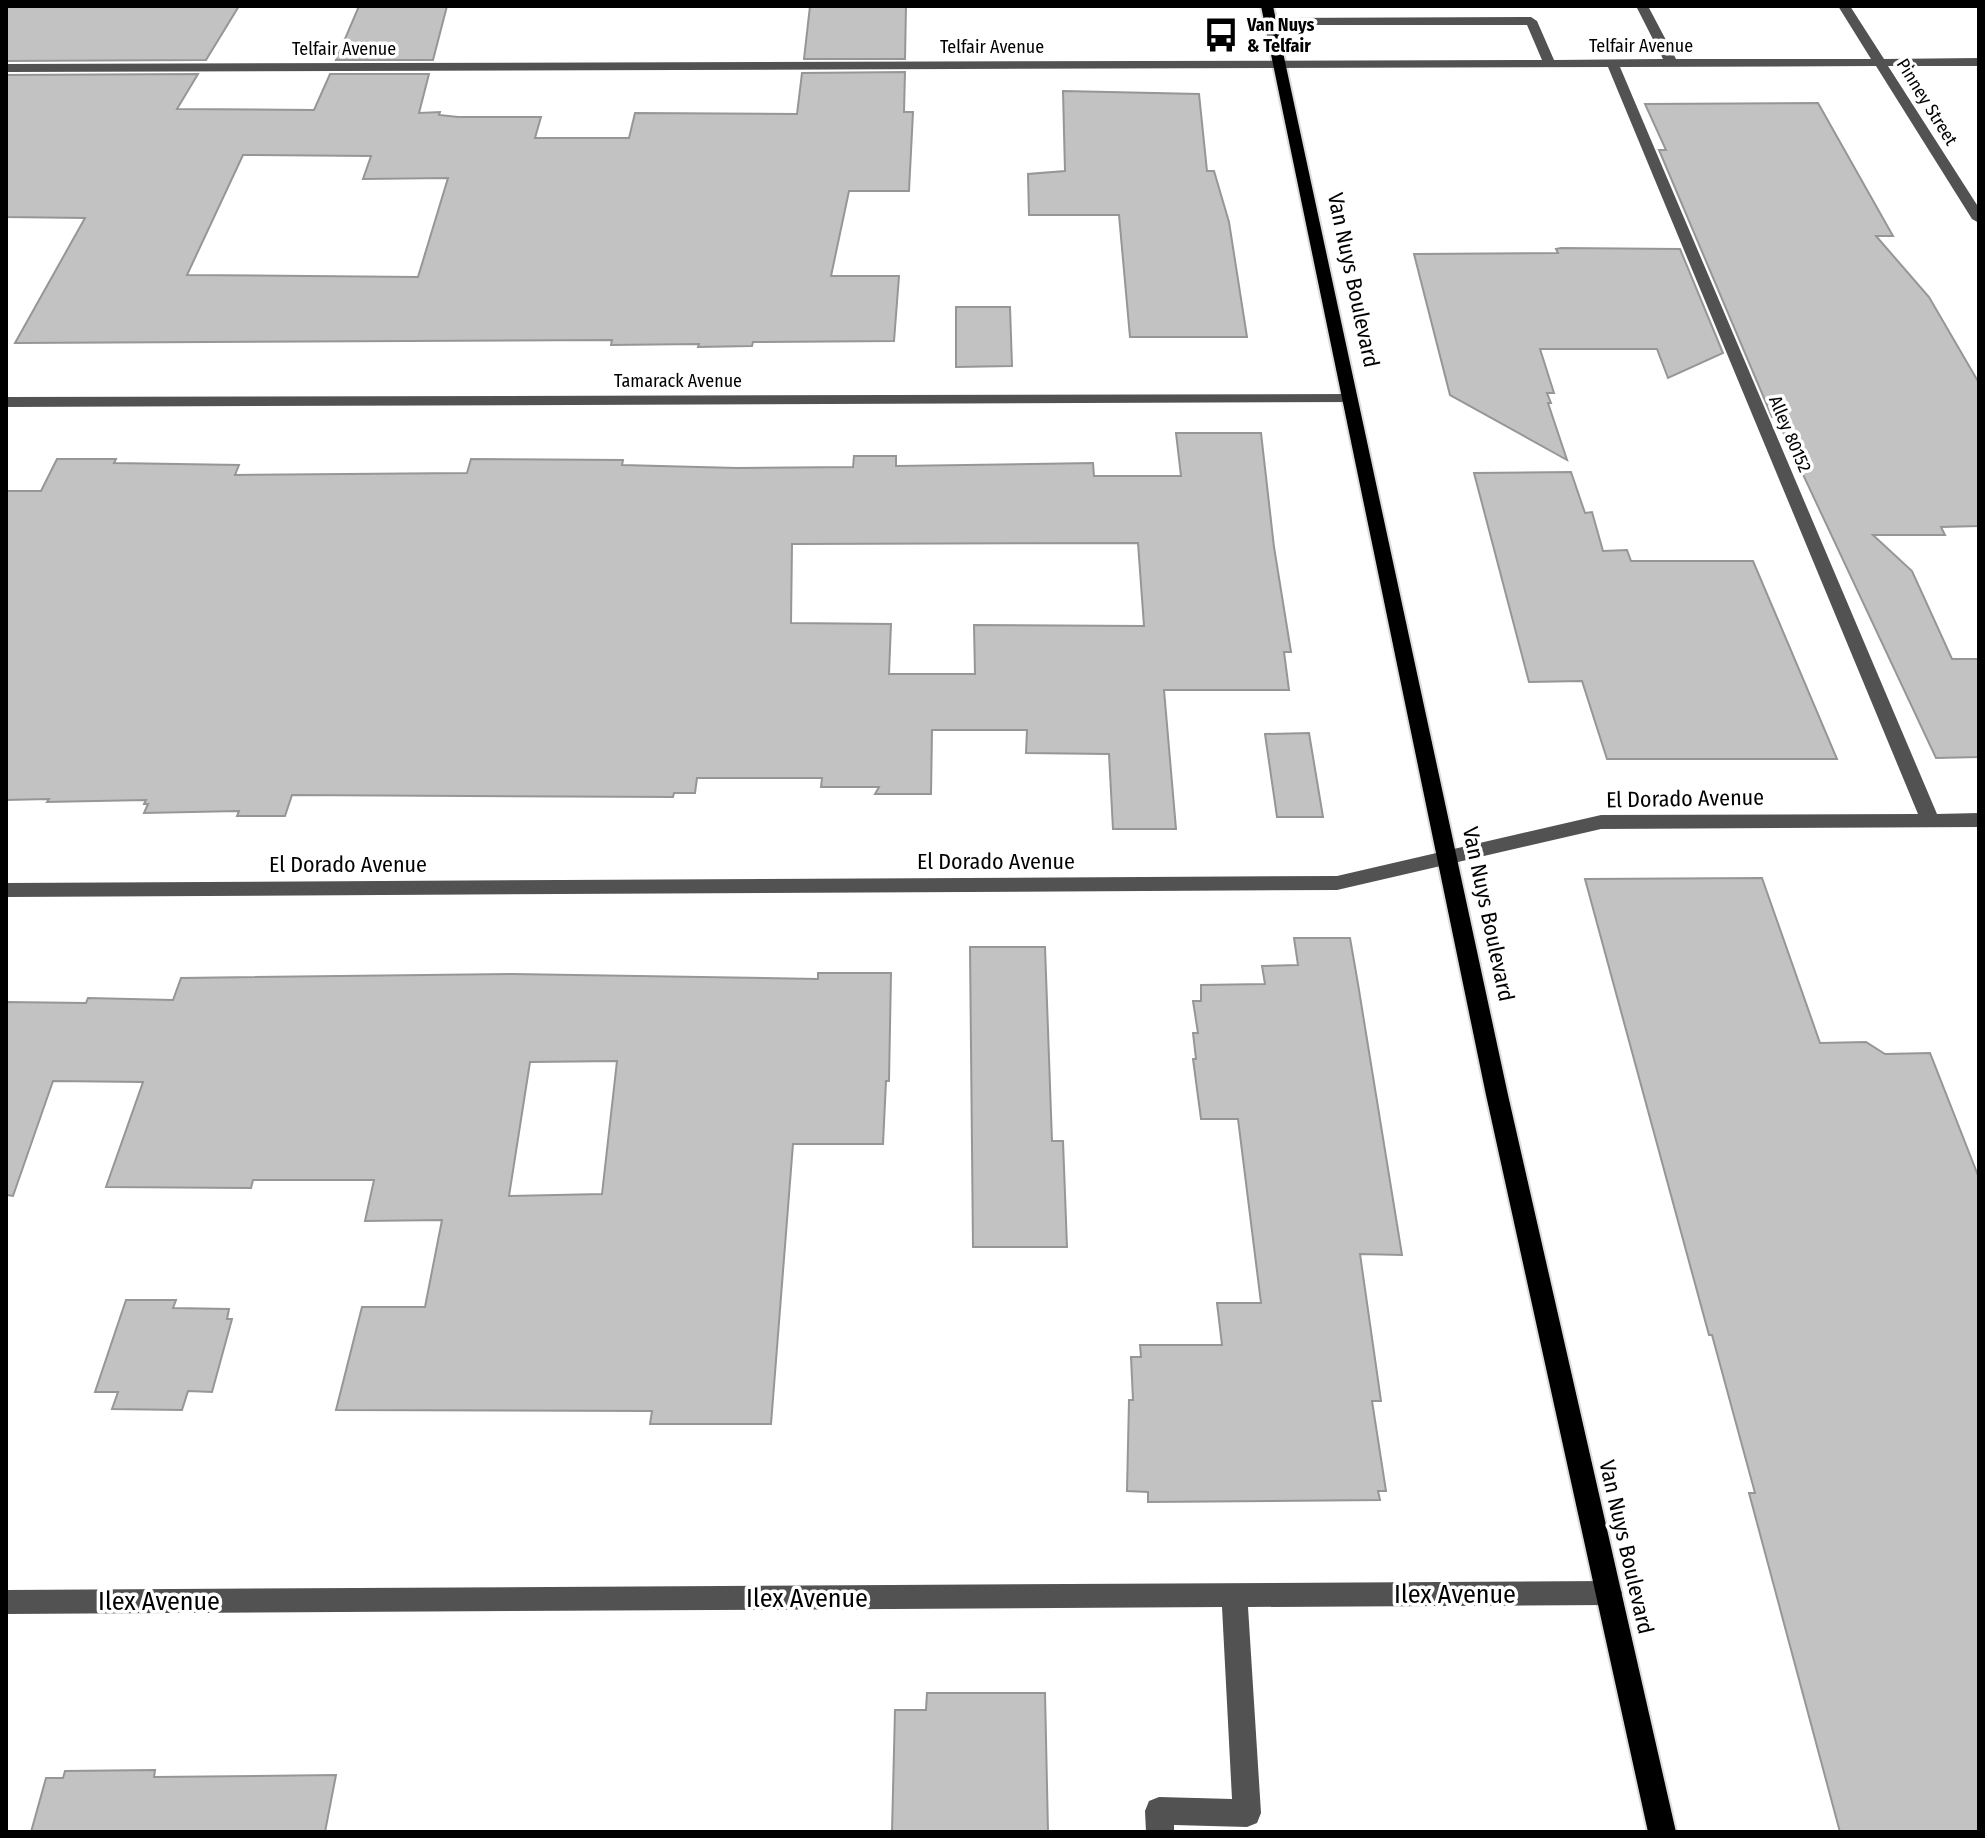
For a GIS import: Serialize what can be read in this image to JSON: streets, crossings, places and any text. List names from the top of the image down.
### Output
{
  "streets": {
    "main road": ["Van Nuys Boulevard"],
    "street": [
      "Telfair Avenue",
      "Pinney Street",
      "Tamarack Avenue",
      "Alley 80152",
      "El Dorado Avenue",
      "Ilex Avenue"
    ]
  },
  "crossings": [
    ["Telfair Avenue", "Pinney Street"],
    ["Telfair Avenue", "Van Nuys Boulevard"],
    ["Telfair Avenue", "Alley 80152"],
    ["Van Nuys Boulevard", "Tamarack Avenue"],
    ["Van Nuys Boulevard", "El Dorado Avenue"],
    ["Van Nuys Boulevard", "Ilex Avenue"],
    ["Alley 80152", "El Dorado Avenue"]
  ],
  "places": {
    "bus stop": ["Van Nuys & Telfair"]
  }
}
